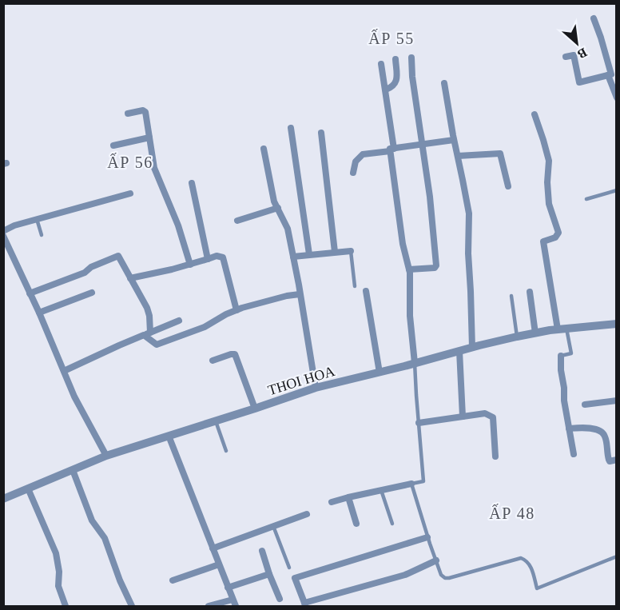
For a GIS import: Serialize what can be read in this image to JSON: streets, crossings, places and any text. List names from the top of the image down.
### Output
{
  "streets": {
    "street": ["THOI HOA"]
  },
  "districts": ["ẤP 55", "ẤP 56", "ẤP 48"],
  "north": "bottom right"
}
